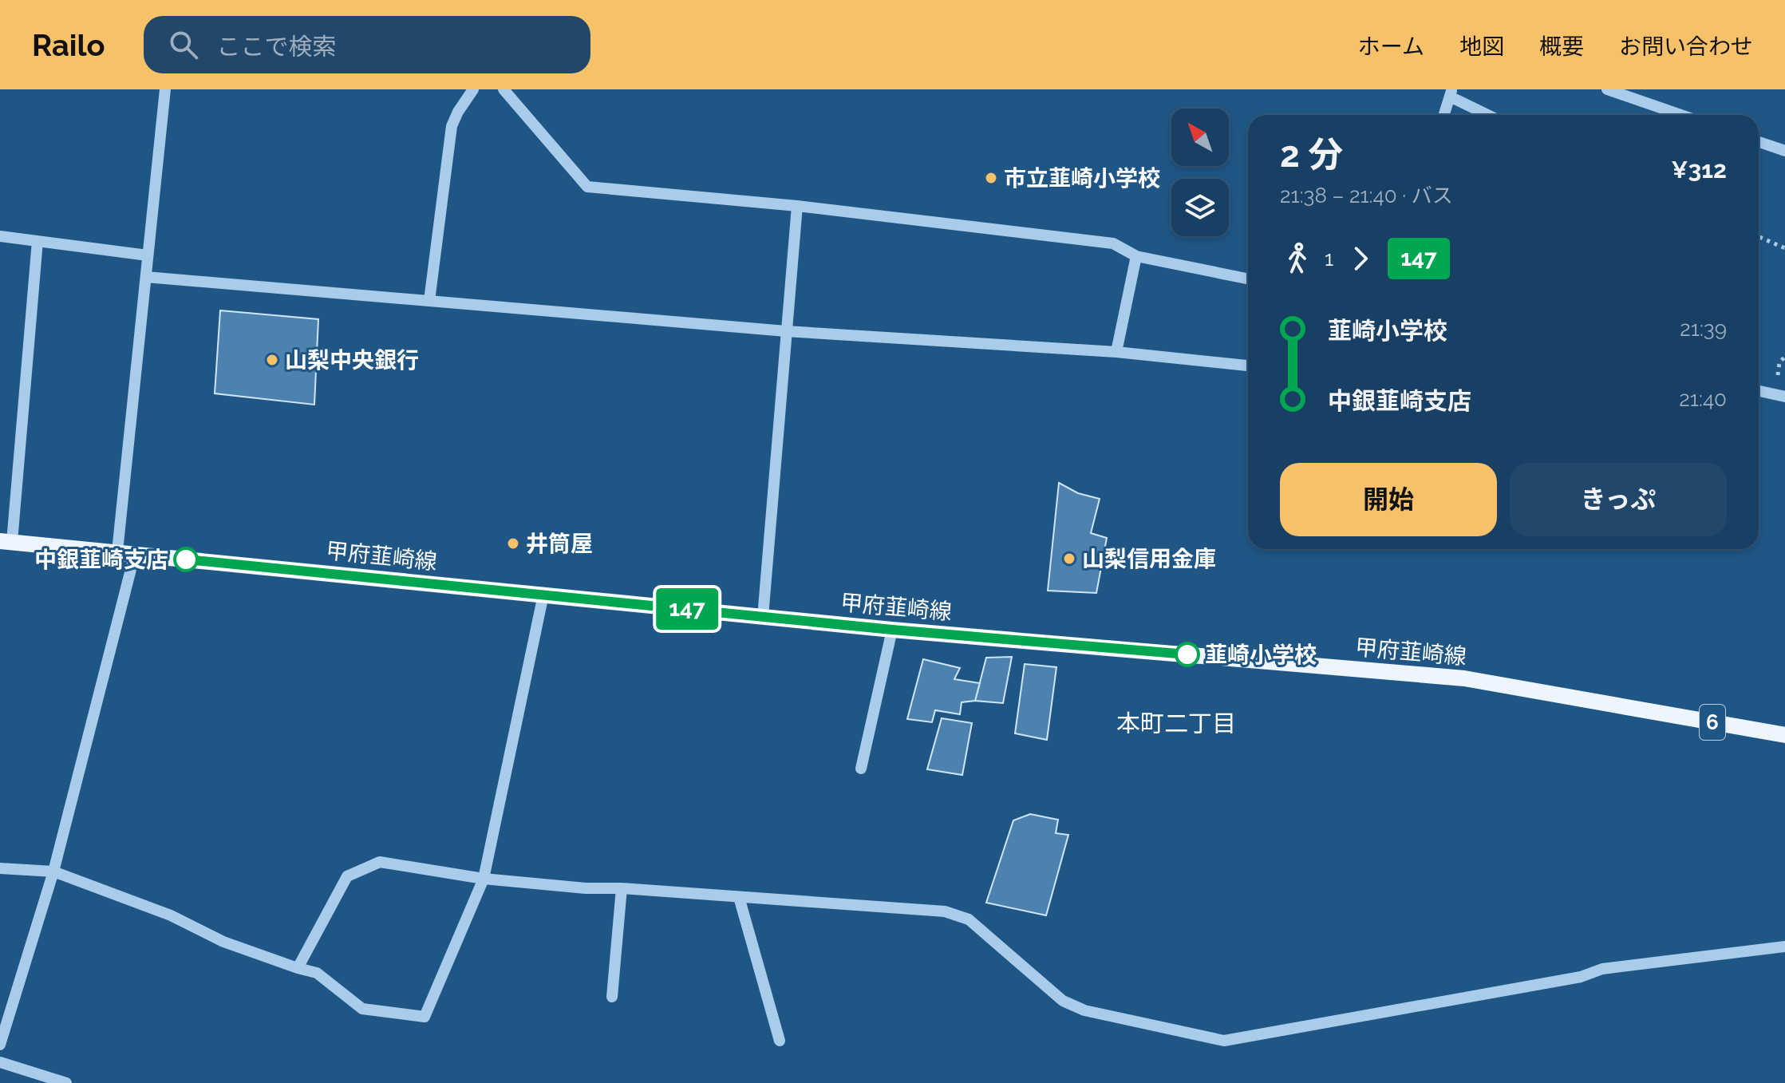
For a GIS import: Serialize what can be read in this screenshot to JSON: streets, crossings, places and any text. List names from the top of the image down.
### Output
{
  "streets": {
    "main road": ["甲府韮崎線", "6"]
  },
  "districts": ["本町二丁目"],
  "places": [
    "市立韮崎小学校",
    "山梨中央銀行",
    "井筒屋",
    "山梨信用金庫",
    "中銀韮崎支店",
    "韮崎小学校"
  ],
  "lines": ["bus line 147"],
  "north": "top left",
  "page": {
    "header": "Railo",
    "search": "ここで検索",
    "nav": [
      "ホーム",
      "地図",
      "概要",
      "お問い合わせ"
    ],
    "on_map": "147",
    "heading": ["2 分", "21:38 – 21:40 · バス", "¥312"],
    "legs": ["1", "147"],
    "list": [
      {
        "name": "韮崎小学校",
        "value": "21:39"
      },
      {
        "name": "中銀韮崎支店",
        "value": "21:40"
      }
    ],
    "buttons": ["開始", "きっぷ"]
  }
}
